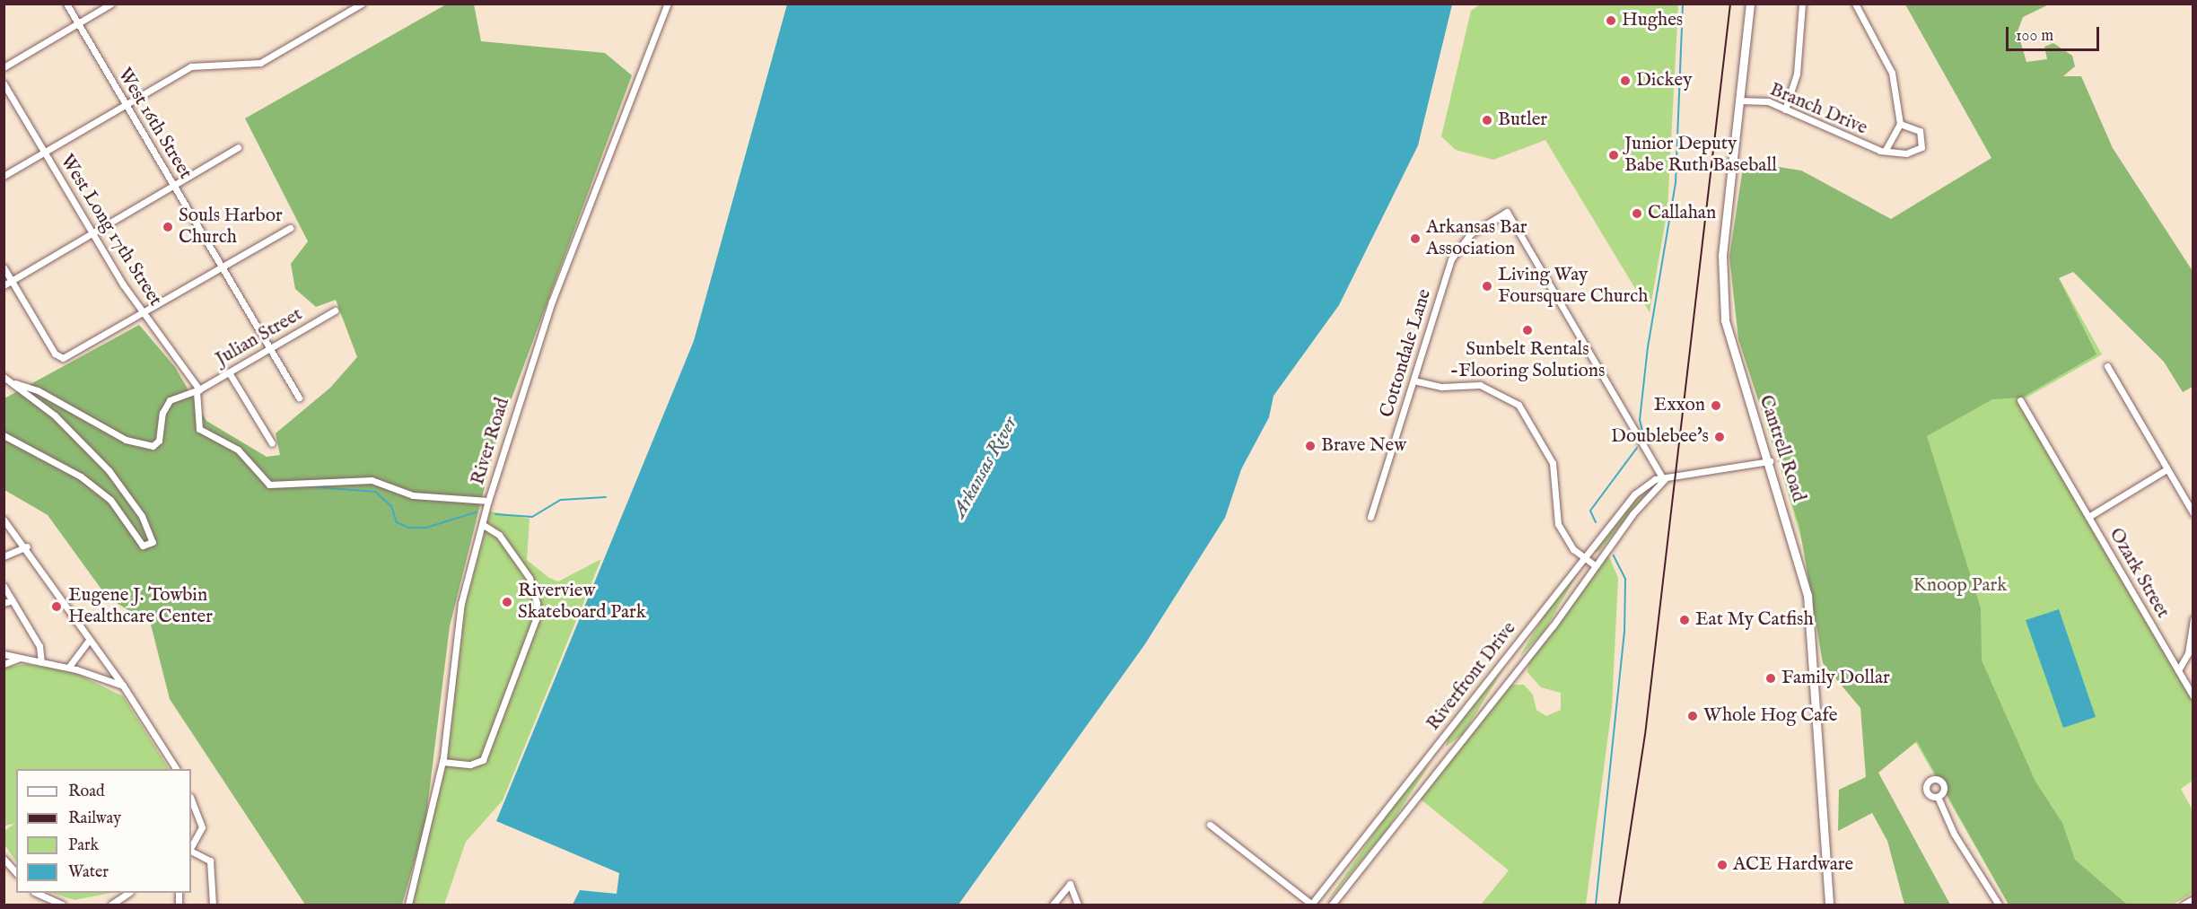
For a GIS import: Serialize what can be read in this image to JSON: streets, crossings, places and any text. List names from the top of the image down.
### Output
{
  "streets": {
    "main road": ["Cantrell Road"],
    "street": [
      "Branch Drive",
      "West 16th Street",
      "West Long 17th Street",
      "Julian Street",
      "Cottondale Lane",
      "River Road",
      "Ozark Street",
      "Riverfront Drive"
    ]
  },
  "crossings": [
    ["Branch Drive", "Cantrell Road"],
    ["West 16th Street", "Julian Street"],
    ["West Long 17th Street", "Julian Street"],
    ["Cottondale Lane", "Riverfront Drive"],
    ["Cantrell Road", "Riverfront Drive"]
  ],
  "water": ["Arkansas River"],
  "parks": ["Knoop Park"],
  "places": [
    "Hughes",
    "Dickey",
    "Butler",
    "Junior Deputy Babe Ruth Baseball",
    "Callahan",
    "Souls Harbor Church",
    "Arkansas Bar Association",
    "Living Way Foursquare Church",
    "Sunbelt Rentals -Flooring Solutions",
    "Exxon",
    "Doublebee's",
    "Brave New",
    "Riverview Skateboard Park",
    "Eugene J. Towbin Healthcare Center",
    "Eat My Catfish",
    "Family Dollar",
    "Whole Hog Cafe",
    "ACE Hardware"
  ],
  "legend": [
    "Road",
    "Railway",
    "Park",
    "Water"
  ],
  "scale_bar": "100 m"
}
